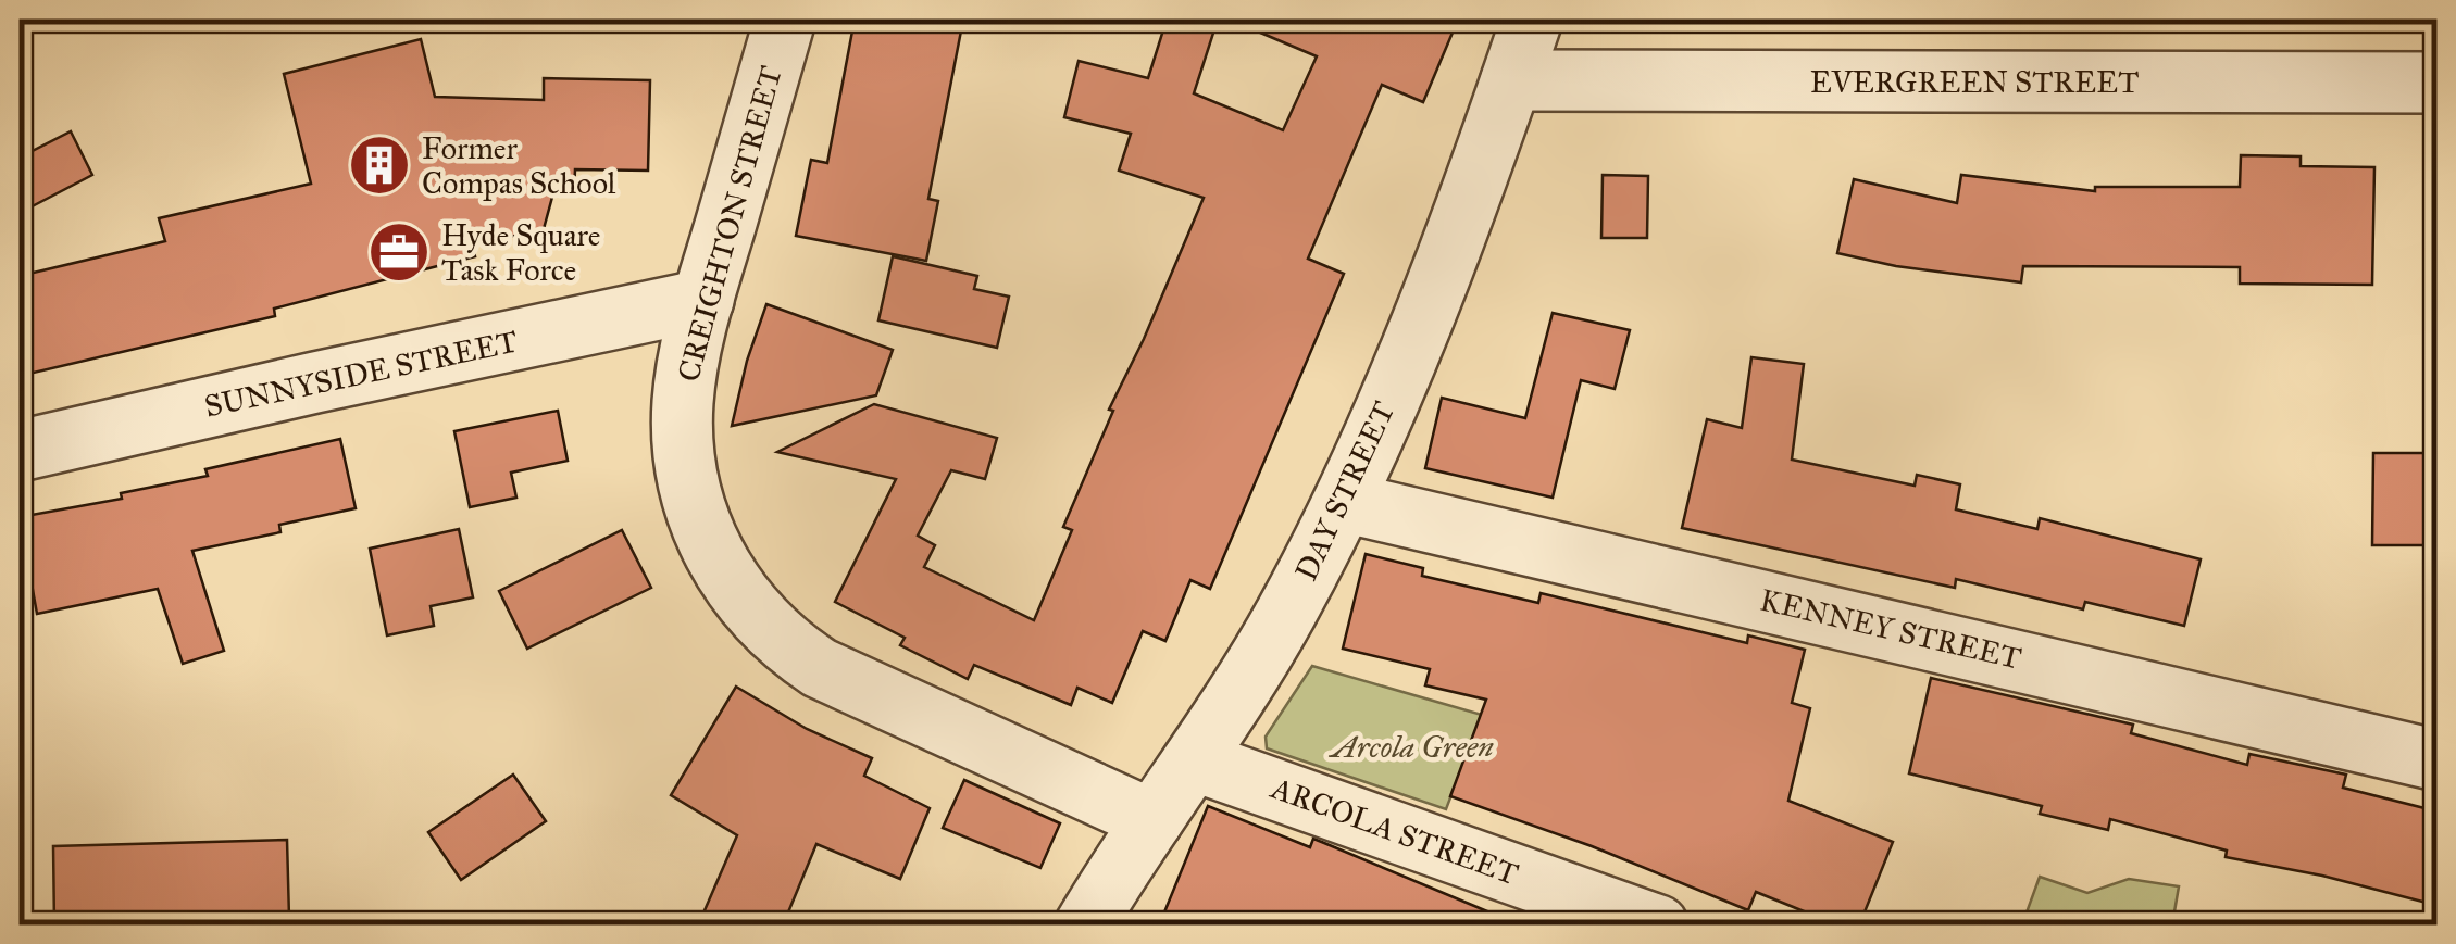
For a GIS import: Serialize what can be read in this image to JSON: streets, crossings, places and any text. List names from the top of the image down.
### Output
{
  "streets": {
    "street": [
      "EVERGREEN STREET",
      "CREIGHTON STREET",
      "SUNNYSIDE STREET",
      "DAY STREET",
      "KENNEY STREET",
      "ARCOLA STREET"
    ]
  },
  "crossings": [
    ["EVERGREEN STREET", "DAY STREET"],
    ["CREIGHTON STREET", "SUNNYSIDE STREET"],
    ["CREIGHTON STREET", "DAY STREET"],
    ["DAY STREET", "KENNEY STREET"],
    ["DAY STREET", "ARCOLA STREET"]
  ],
  "parks": ["Arcola Green"],
  "places": {
    "building": ["Former Compas School"],
    "office": ["Hyde Square Task Force"]
  }
}
